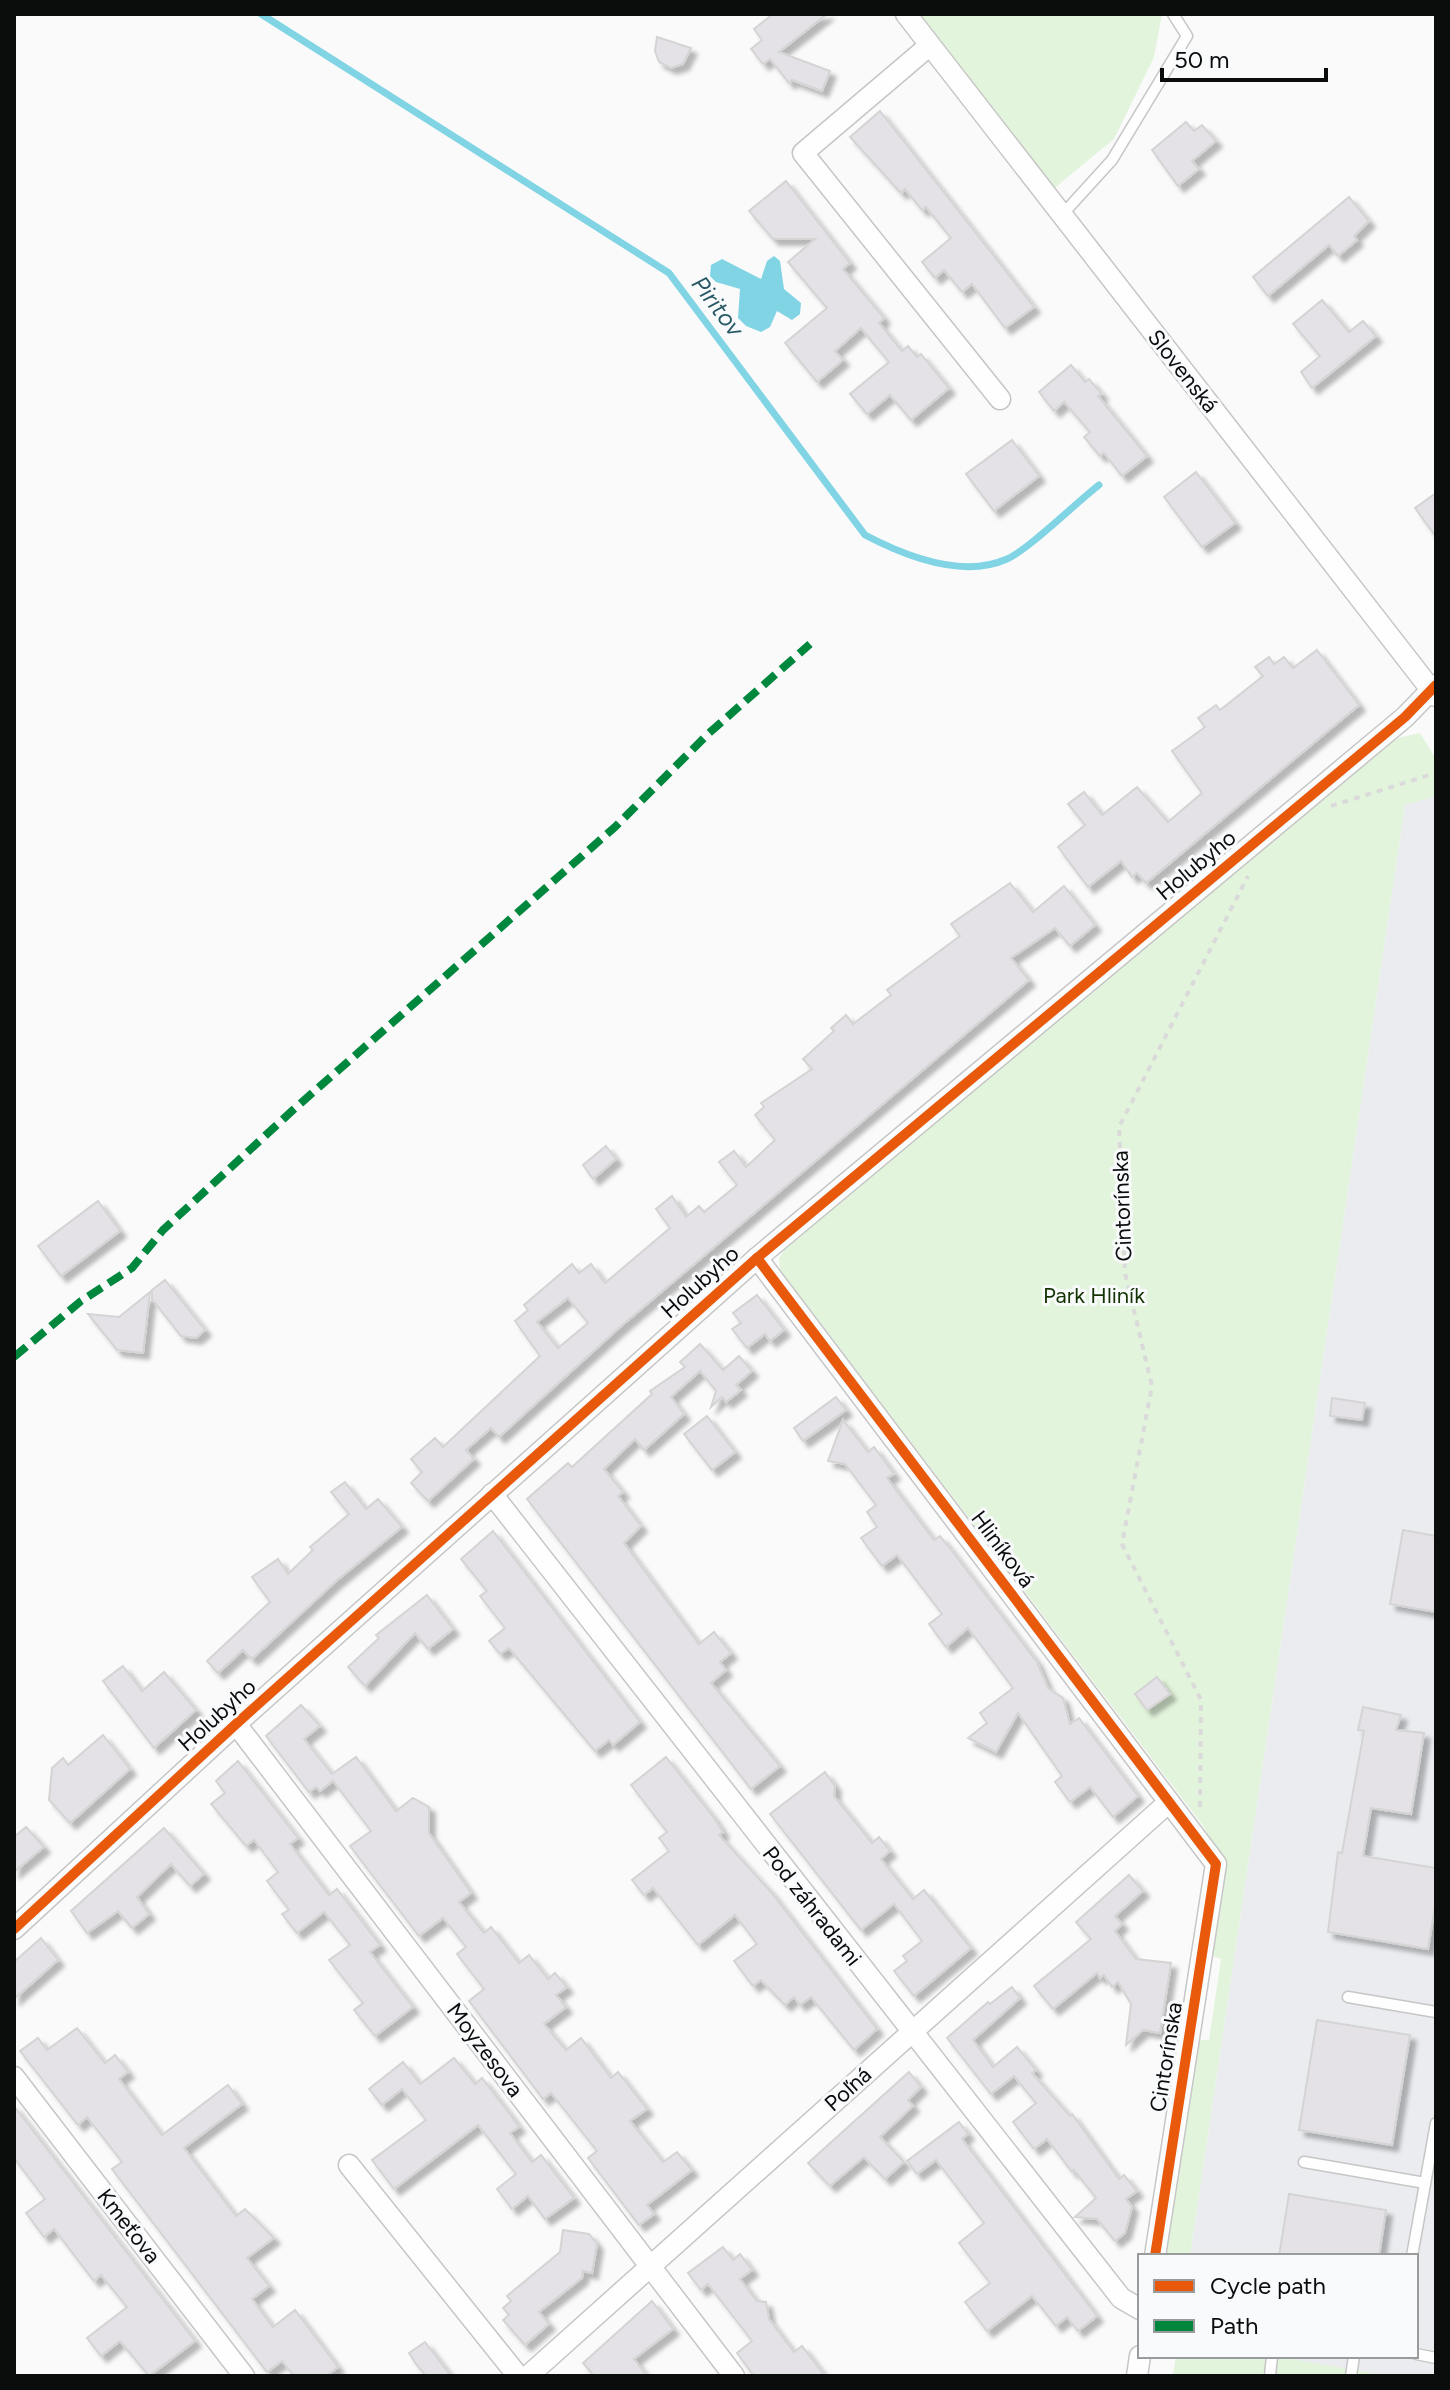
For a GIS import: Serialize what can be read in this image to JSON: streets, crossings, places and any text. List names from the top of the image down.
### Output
{
  "streets": {
    "street": [
      "Slovenská",
      "Holubyho",
      "Cintorínska",
      "Hliníková",
      "Pod záhradami",
      "Moyzesova",
      "Poľná",
      "Kmeťova"
    ]
  },
  "crossings": [
    ["Slovenská", "Holubyho"],
    ["Holubyho", "Hliníková"],
    ["Holubyho", "Pod záhradami"],
    ["Holubyho", "Moyzesova"],
    ["Cintorínska", "Hliníková"],
    ["Hliníková", "Poľná"],
    ["Pod záhradami", "Poľná"],
    ["Moyzesova", "Poľná"]
  ],
  "water": ["Piritov"],
  "parks": ["Park Hliník"],
  "legend": ["Cycle path", "Path"],
  "scale_bar": "50 m"
}
